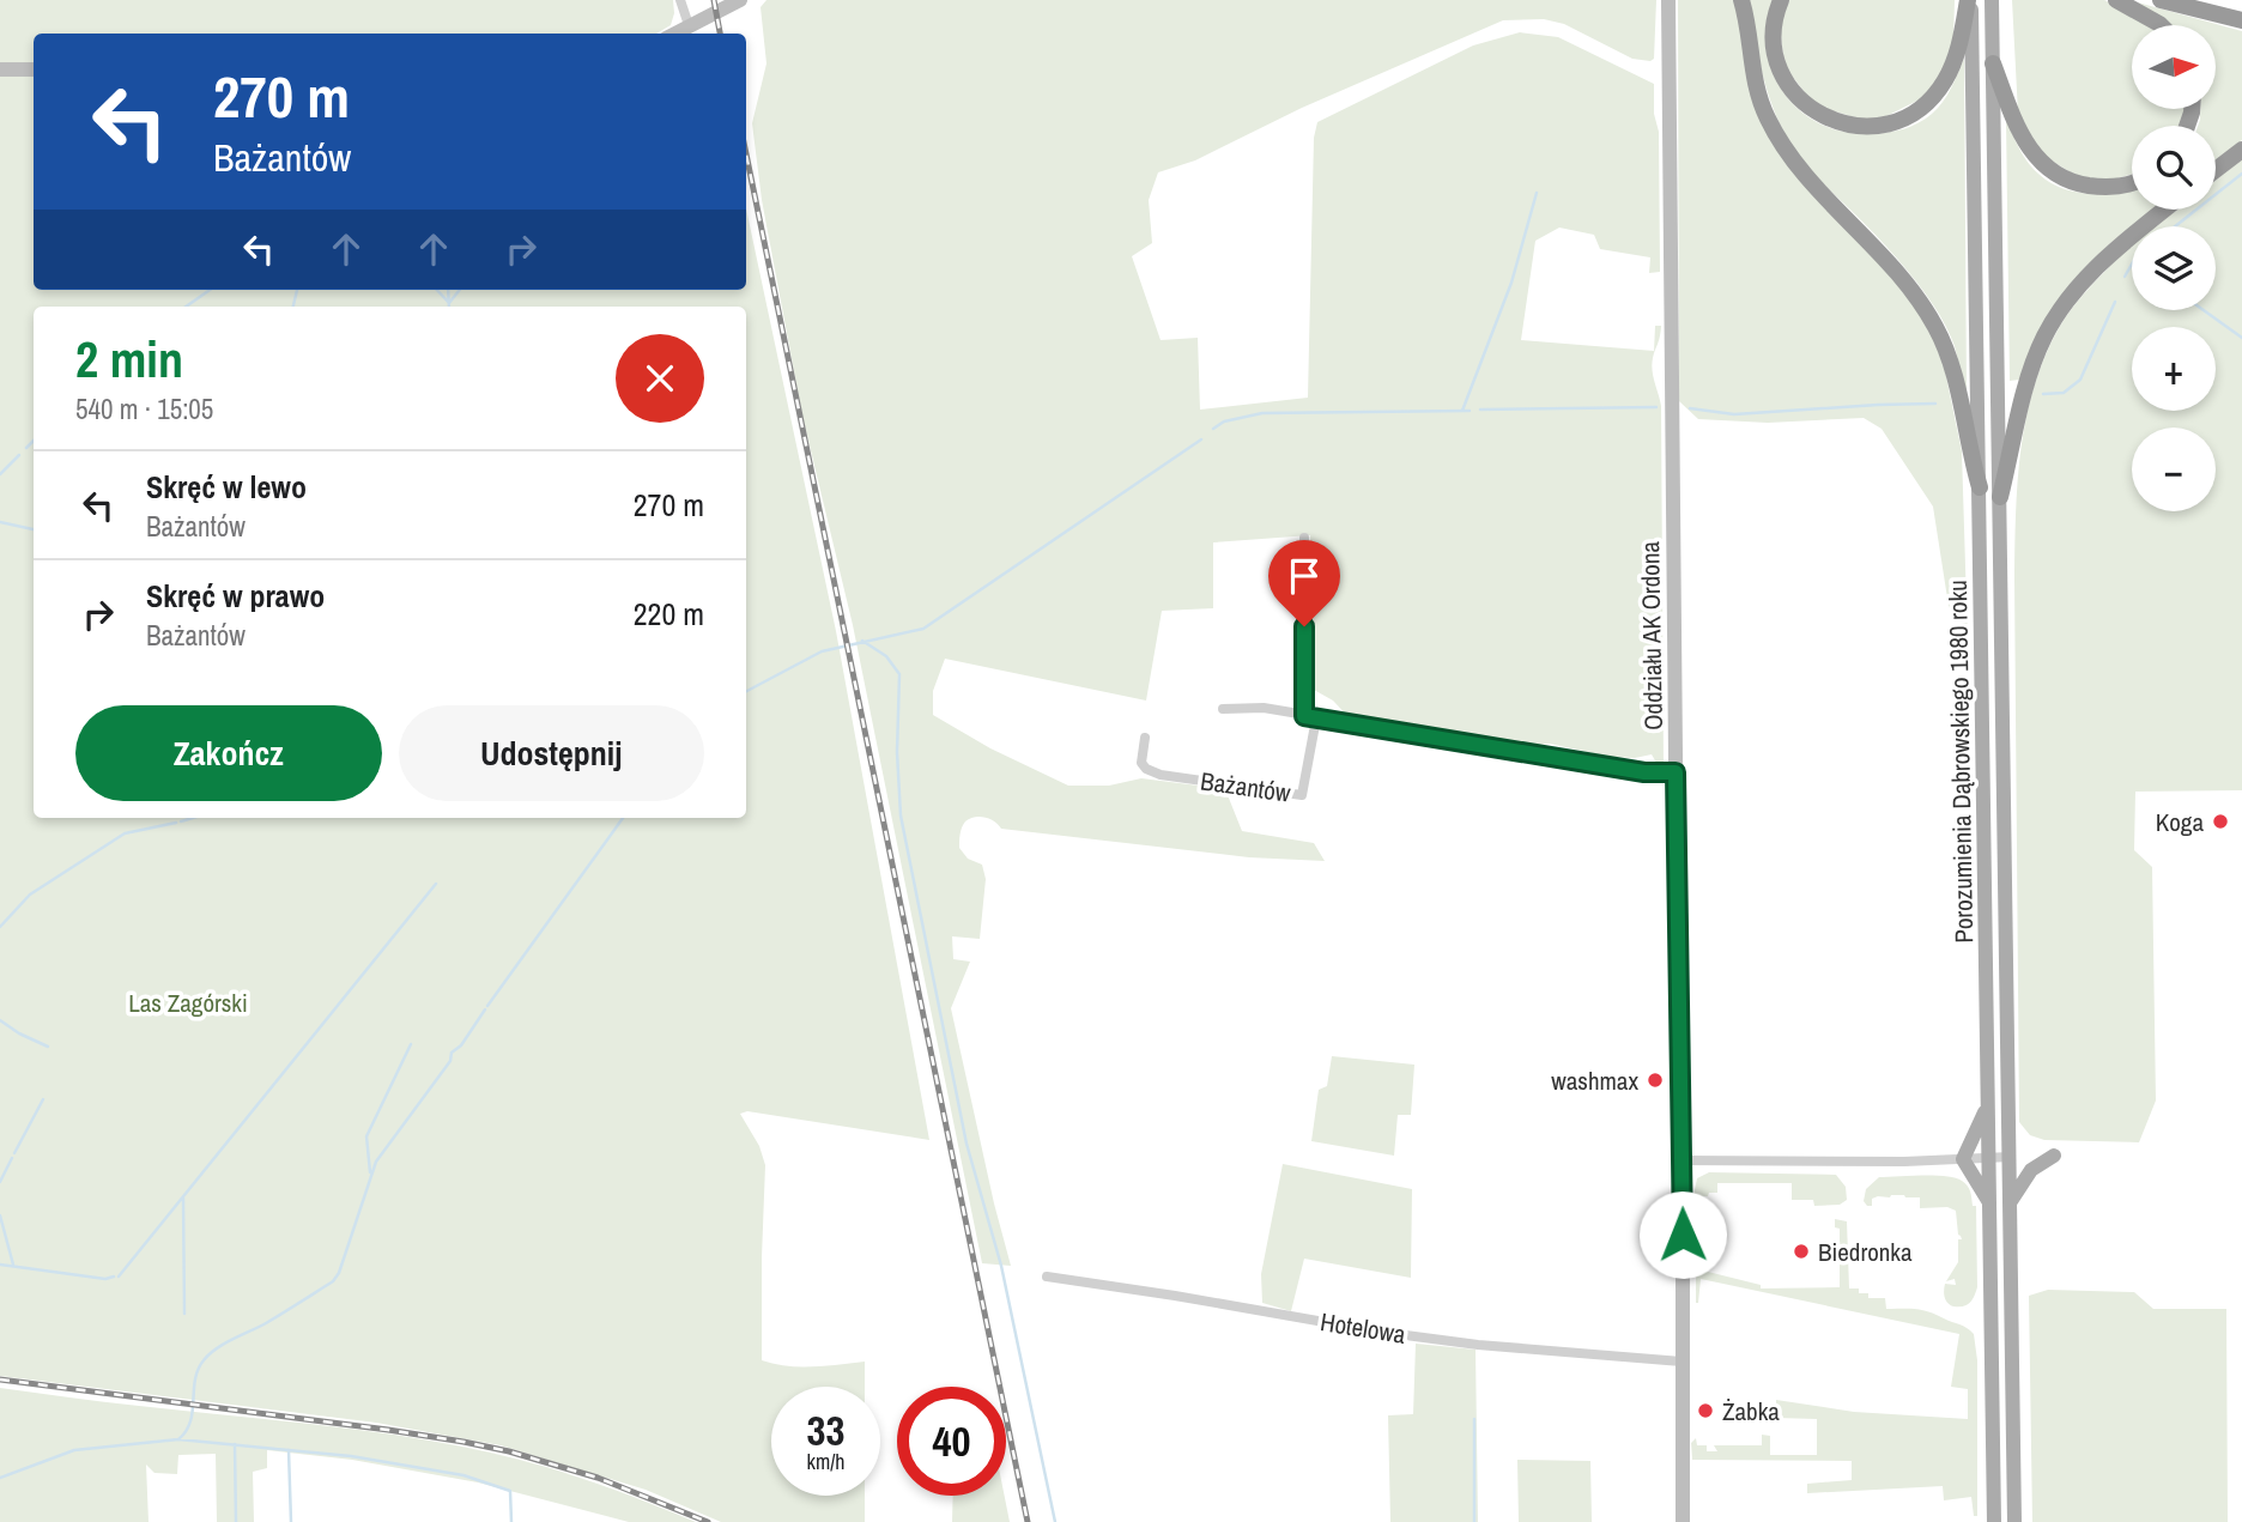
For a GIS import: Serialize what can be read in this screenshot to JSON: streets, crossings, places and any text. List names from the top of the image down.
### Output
{
  "streets": {
    "main road": ["Porozumienia Dąbrowskiego 1980 roku"],
    "street": ["Oddziału AK Ordona", "Bażantów", "Hotelowa"]
  },
  "crossings": [
    ["Oddziału AK Ordona", "Hotelowa"]
  ],
  "parks": ["Las Zagórski"],
  "places": [
    "Koga",
    "washmax",
    "Biedronka",
    "Żabka"
  ],
  "north": "right",
  "page": {
    "map_buttons": ["+", "−"],
    "turn": ["270 m", "Bażantów"],
    "heading": ["2 min", "540 m · 15:05"],
    "list": [
      {
        "name": "Skręć w lewo",
        "note": "Bażantów",
        "value": "270 m"
      },
      {
        "name": "Skręć w prawo",
        "note": "Bażantów",
        "value": "220 m"
      }
    ],
    "buttons": ["Zakończ", "Udostępnij"],
    "speed": "33 km/h",
    "limit": "40"
  }
}
